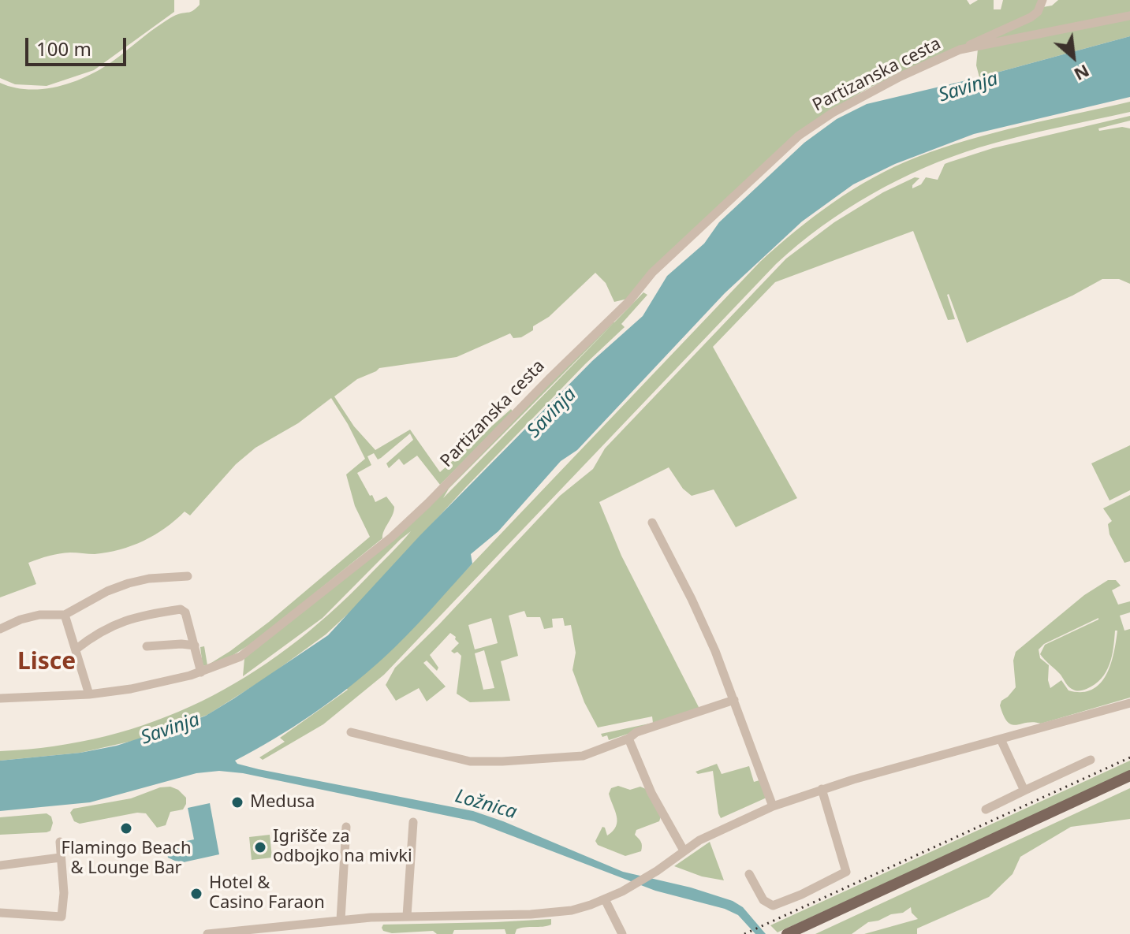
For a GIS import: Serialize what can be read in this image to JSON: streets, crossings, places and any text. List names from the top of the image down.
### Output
{
  "streets": {
    "street": ["Partizanska cesta"]
  },
  "districts": ["Lisce"],
  "water": ["Savinja", "Ložnica"],
  "places": [
    "Medusa",
    "Flamingo Beach & Lounge Bar",
    "Igrišče za odbojko na mivki",
    "Hotel & Casino Faraon"
  ],
  "scale_bar": "100 m",
  "north": "bottom right"
}
